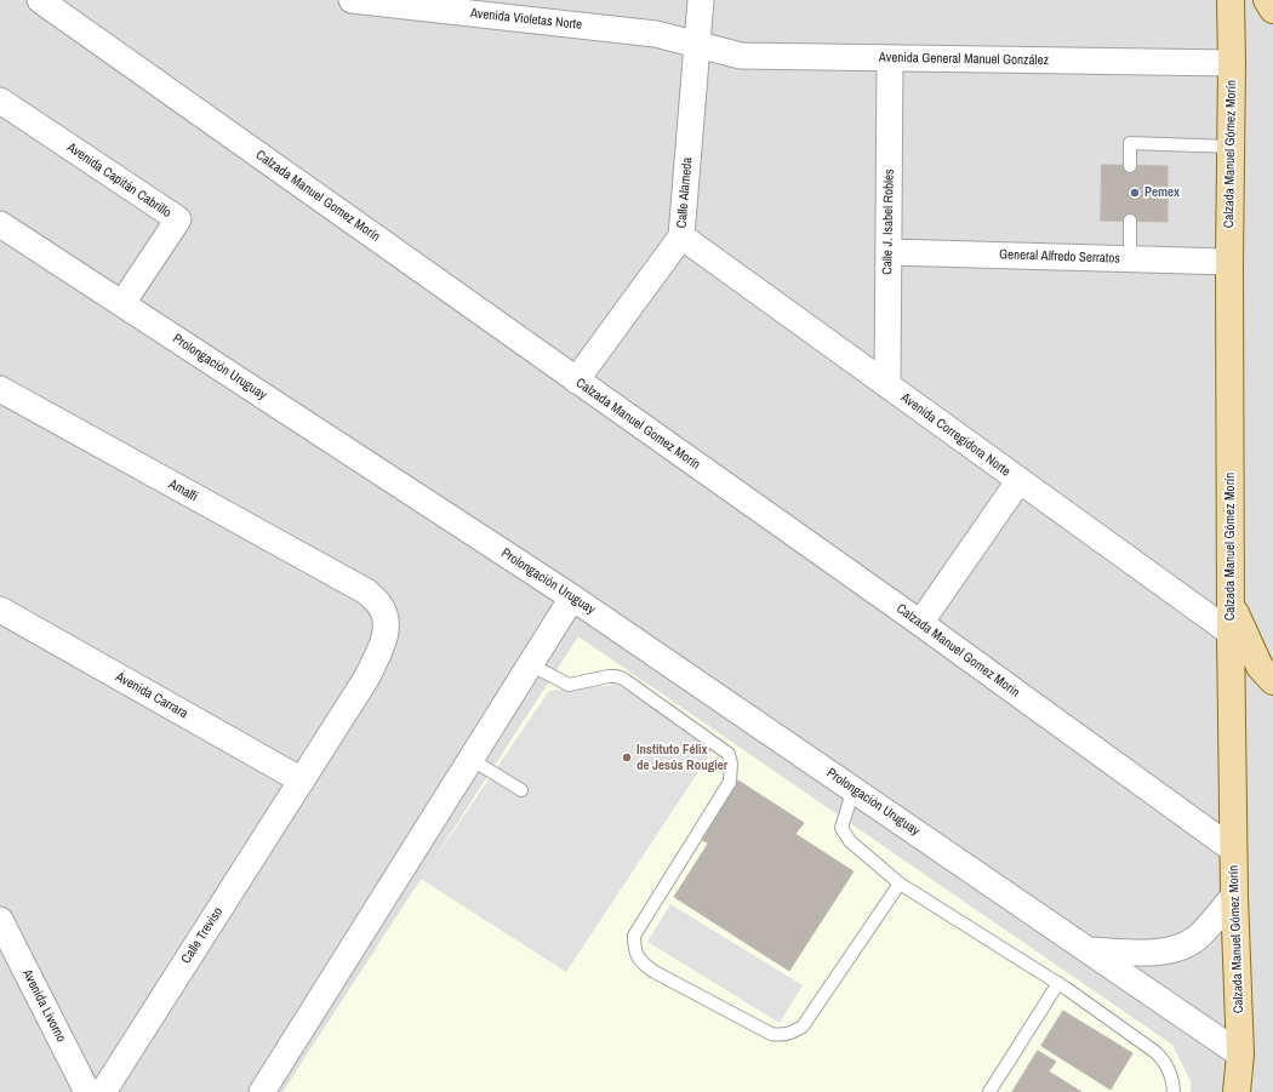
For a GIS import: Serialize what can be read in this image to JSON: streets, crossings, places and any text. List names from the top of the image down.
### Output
{
  "streets": {
    "main road": ["Calzada Manuel Gómez Morín"],
    "street": [
      "Avenida Violetas Norte",
      "Avenida General Manuel González",
      "Avenida Capitán Cabrillo",
      "Calle Alameda",
      "Calzada Manuel Gomez Morín",
      "Calle J. Isabel Robles",
      "General Alfredo Serratos",
      "Prolongación Uruguay",
      "Avenida Corregidora Norte",
      "Amalfi",
      "Avenida Carrara",
      "Calle Treviso",
      "Avenida Livorno"
    ]
  },
  "crossings": [
    ["Avenida Violetas Norte", "Avenida General Manuel González"],
    ["Avenida Violetas Norte", "Calle Alameda"],
    ["Avenida General Manuel González", "Calzada Manuel Gómez Morín"],
    ["Avenida General Manuel González", "Calle Alameda"],
    ["Avenida General Manuel González", "Calle J. Isabel Robles"],
    ["Calzada Manuel Gómez Morín", "Calzada Manuel Gomez Morín"],
    ["Calzada Manuel Gómez Morín", "General Alfredo Serratos"],
    ["Calzada Manuel Gómez Morín", "Prolongación Uruguay"],
    ["Calzada Manuel Gómez Morín", "Avenida Corregidora Norte"],
    ["Avenida Capitán Cabrillo", "Prolongación Uruguay"],
    ["Calle Alameda", "Calzada Manuel Gomez Morín"],
    ["Calle Alameda", "Avenida Corregidora Norte"],
    ["Calle J. Isabel Robles", "General Alfredo Serratos"],
    ["Calle J. Isabel Robles", "Avenida Corregidora Norte"],
    ["Amalfi", "Avenida Carrara"],
    ["Amalfi", "Calle Treviso"],
    ["Avenida Carrara", "Calle Treviso"]
  ],
  "places": ["Pemex", "Instituto Félix de Jesús Rougier"]
}
